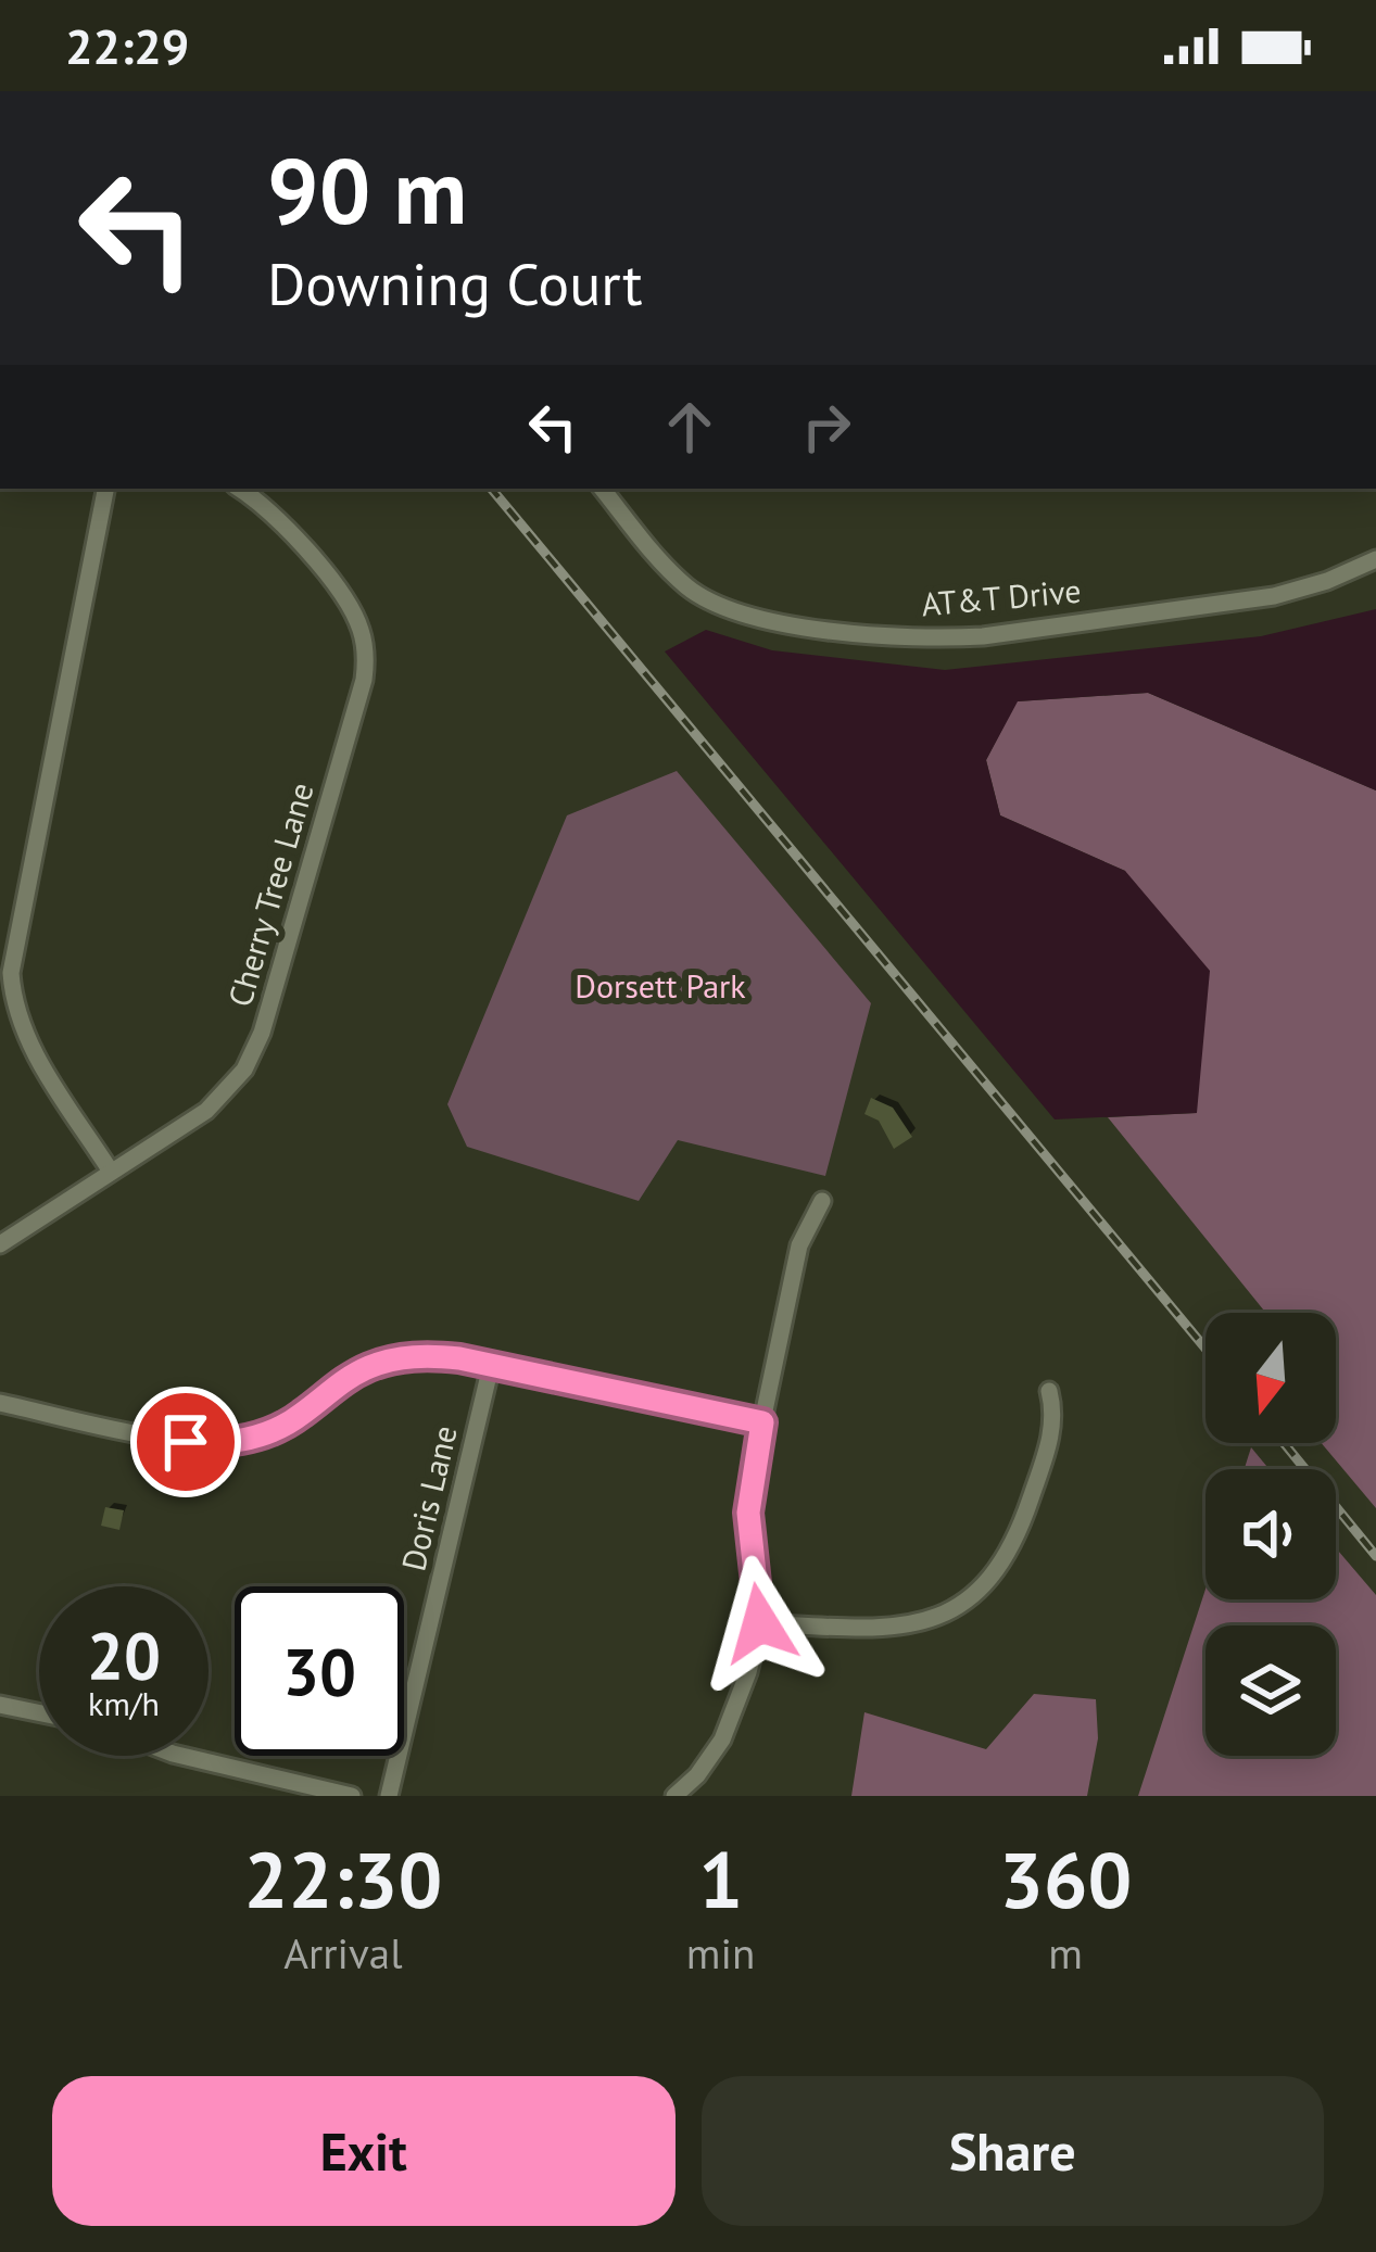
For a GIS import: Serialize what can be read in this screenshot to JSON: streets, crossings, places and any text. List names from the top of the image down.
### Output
{
  "streets": {
    "street": ["AT&T Drive", "Cherry Tree Lane", "Doris Lane"]
  },
  "parks": ["Dorsett Park"],
  "north": "bottom",
  "page": {
    "status": "22:29",
    "turn": ["90 m", "Downing Court"],
    "speed": "20 km/h",
    "limit": "30",
    "eta": [
      "22:30",
      "Arrival",
      "1",
      "min",
      "360",
      "m"
    ],
    "buttons": ["Exit", "Share"]
  }
}
